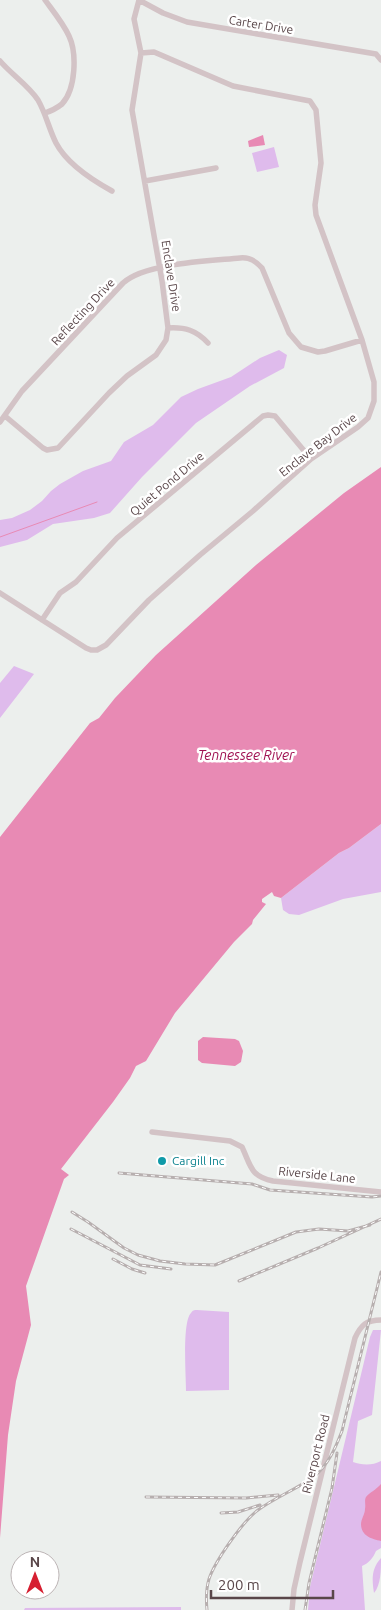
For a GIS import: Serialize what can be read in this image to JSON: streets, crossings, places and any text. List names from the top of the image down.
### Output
{
  "streets": {
    "street": [
      "Carter Drive",
      "Enclave Drive",
      "Reflecting Drive",
      "Enclave Bay Drive",
      "Quiet Pond Drive",
      "Riverside Lane",
      "Riverport Road"
    ]
  },
  "crossings": [
    ["Carter Drive", "Enclave Drive"],
    ["Enclave Drive", "Reflecting Drive"],
    ["Enclave Drive", "Enclave Bay Drive"],
    ["Reflecting Drive", "Enclave Bay Drive"],
    ["Enclave Bay Drive", "Quiet Pond Drive"]
  ],
  "water": ["Tennessee River"],
  "places": ["Cargill Inc"],
  "scale_bar": "200 m",
  "north": "top"
}
